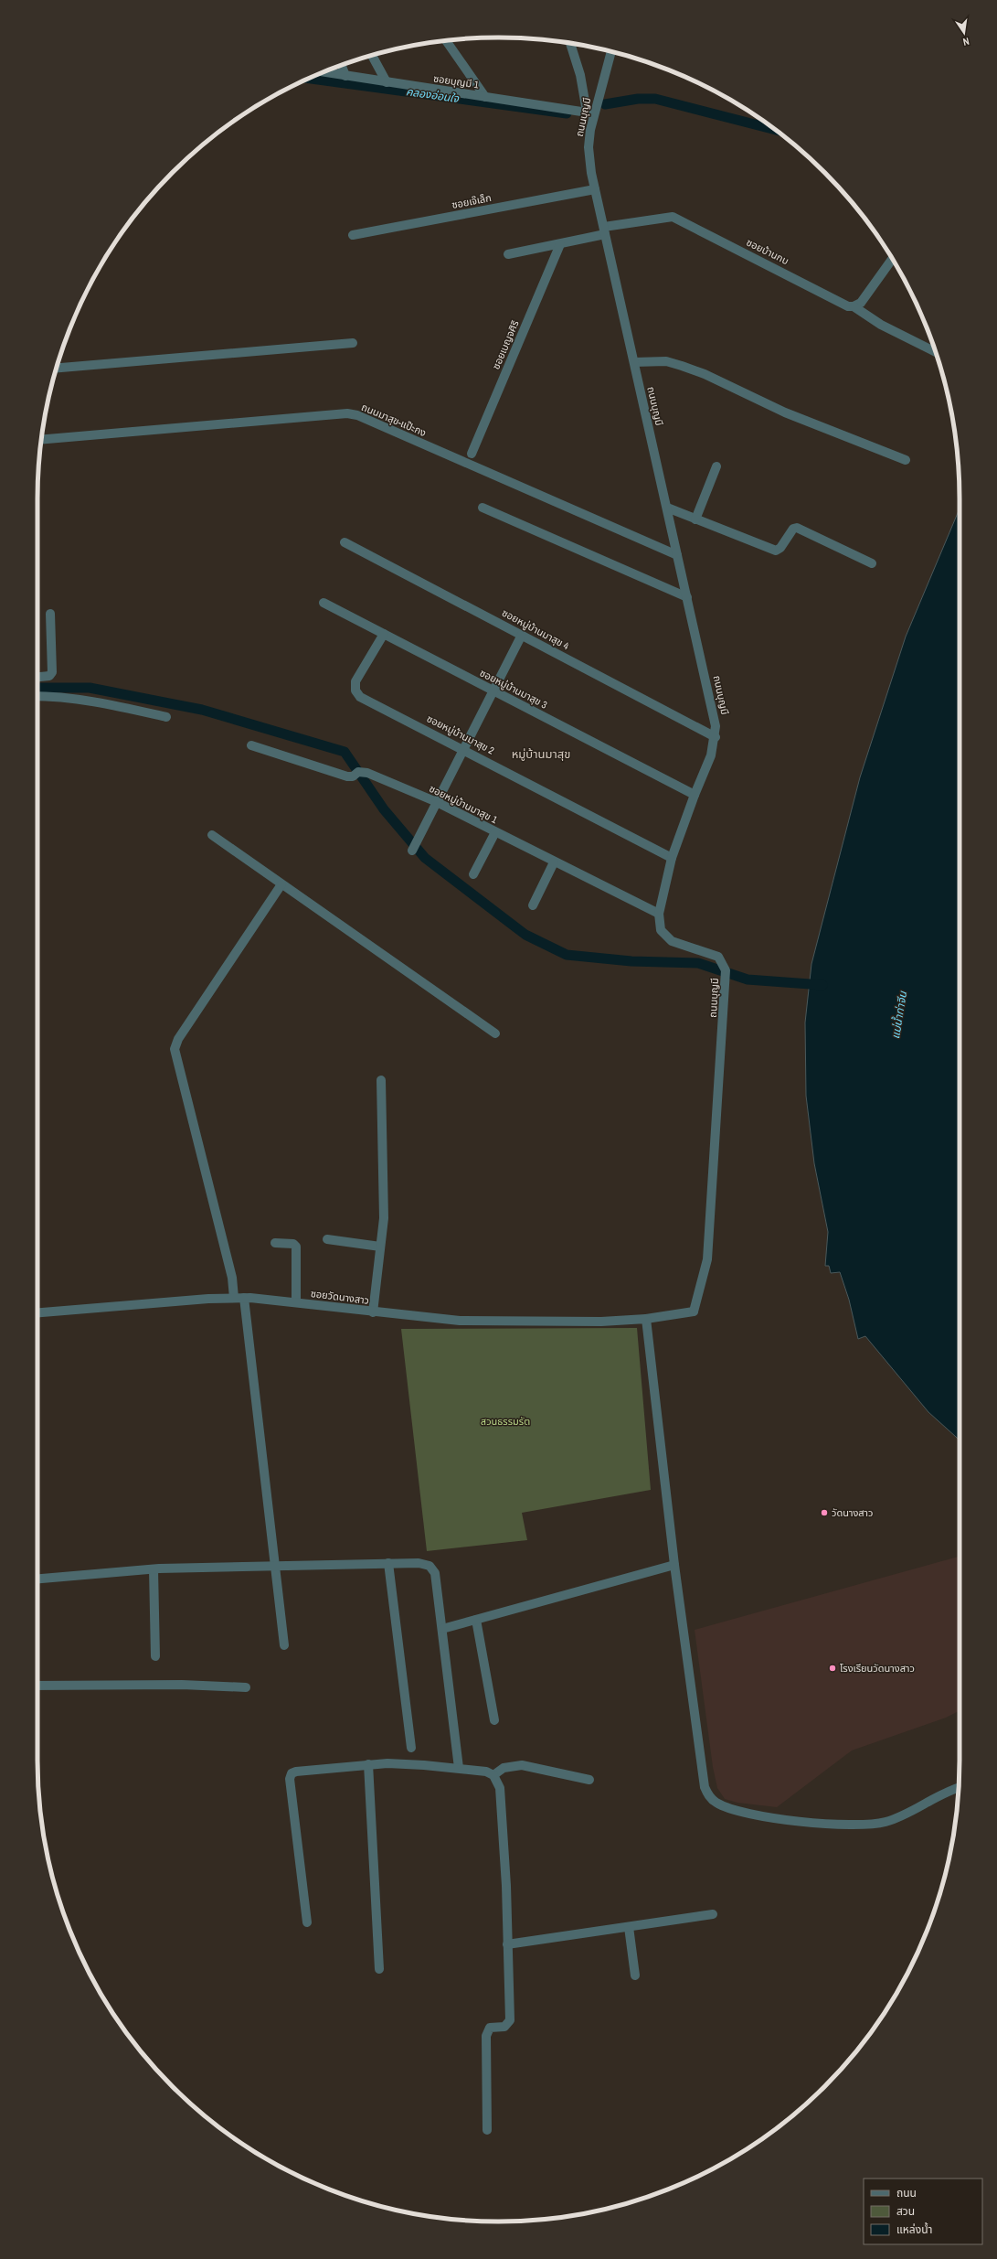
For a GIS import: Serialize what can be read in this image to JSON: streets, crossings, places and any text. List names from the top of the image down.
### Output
{
  "streets": {
    "street": [
      "ซอยบุญมี 1",
      "ถนนบุญมี",
      "ซอยเจ๊เล็ก",
      "ซอยบ้านกบ",
      "ซอยเบญจศิริ",
      "ถนนมาสุข-แป๊ะกง",
      "ซอยหมู่บ้านมาสุข 4",
      "ซอยหมู่บ้านมาสุข 3",
      "ซอยหมู่บ้านมาสุข 2",
      "ซอยหมู่บ้านมาสุข 1",
      "ซอยวัดนางสาว"
    ]
  },
  "crossings": [
    ["ซอยบุญมี 1", "ถนนบุญมี"],
    ["ถนนบุญมี", "ซอยเจ๊เล็ก"],
    ["ถนนบุญมี", "ซอยบ้านกบ"],
    ["ถนนบุญมี", "ถนนมาสุข-แป๊ะกง"],
    ["ถนนบุญมี", "ซอยหมู่บ้านมาสุข 4"],
    ["ถนนบุญมี", "ซอยหมู่บ้านมาสุข 3"],
    ["ถนนบุญมี", "ซอยหมู่บ้านมาสุข 2"],
    ["ถนนบุญมี", "ซอยหมู่บ้านมาสุข 1"],
    ["ถนนบุญมี", "ซอยวัดนางสาว"],
    ["ซอยหมู่บ้านมาสุข 3", "ซอยหมู่บ้านมาสุข 2"]
  ],
  "districts": ["หมู่บ้านมาสุข"],
  "water": ["คลองอ่อนใจ", "แม่น้ำท่าจีน"],
  "parks": ["สวนธรรมรัต"],
  "places": ["วัดนางสาว", "โรงเรียนวัดนางสาว"],
  "legend": ["ถนน", "สวน", "แหล่งน้ำ"],
  "north": "bottom"
}
